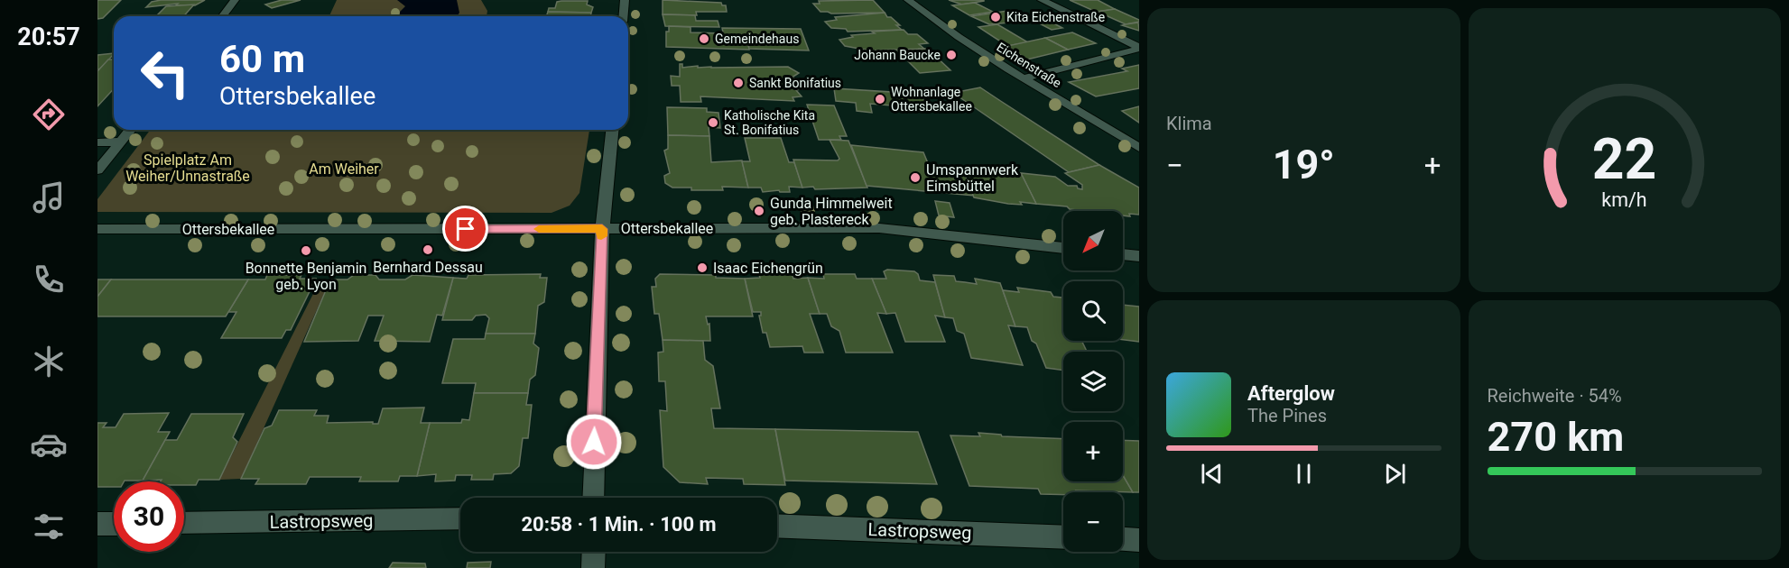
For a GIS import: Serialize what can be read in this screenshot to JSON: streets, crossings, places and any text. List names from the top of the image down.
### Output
{
  "streets": {
    "street": ["Eichenstraße", "Ottersbekallee", "Lastropsweg"]
  },
  "parks": ["Spielplatz Am Weiher/Unnastraße", "Am Weiher"],
  "places": [
    "Kita Eichenstraße",
    "Gemeindehaus",
    "Johann Baucke",
    "Sankt Bonifatius",
    "Wohnanlage Ottersbekallee",
    "Katholische Kita St. Bonifatius",
    "Umspannwerk Eimsbüttel",
    "Gunda Himmelweit geb. Plastereck",
    "Bernhard Dessau",
    "Bonnette Benjamin geb. Lyon",
    "Isaac Eichengrün"
  ],
  "north": "bottom left",
  "page": {
    "tabs": "20:57",
    "tile": [
      "Klima",
      ["Reichweite · 54%", "270 km"]
    ],
    "turn": ["60 m", "Ottersbekallee"],
    "heat": ["−", "19°", "+"],
    "map_buttons": ["+", "−"],
    "song": ["Afterglow", "The Pines"],
    "limit": "30",
    "trip": "20:58 · 1 Min. · 100 m",
    "gauge": ["22", "km/h"]
  }
}
